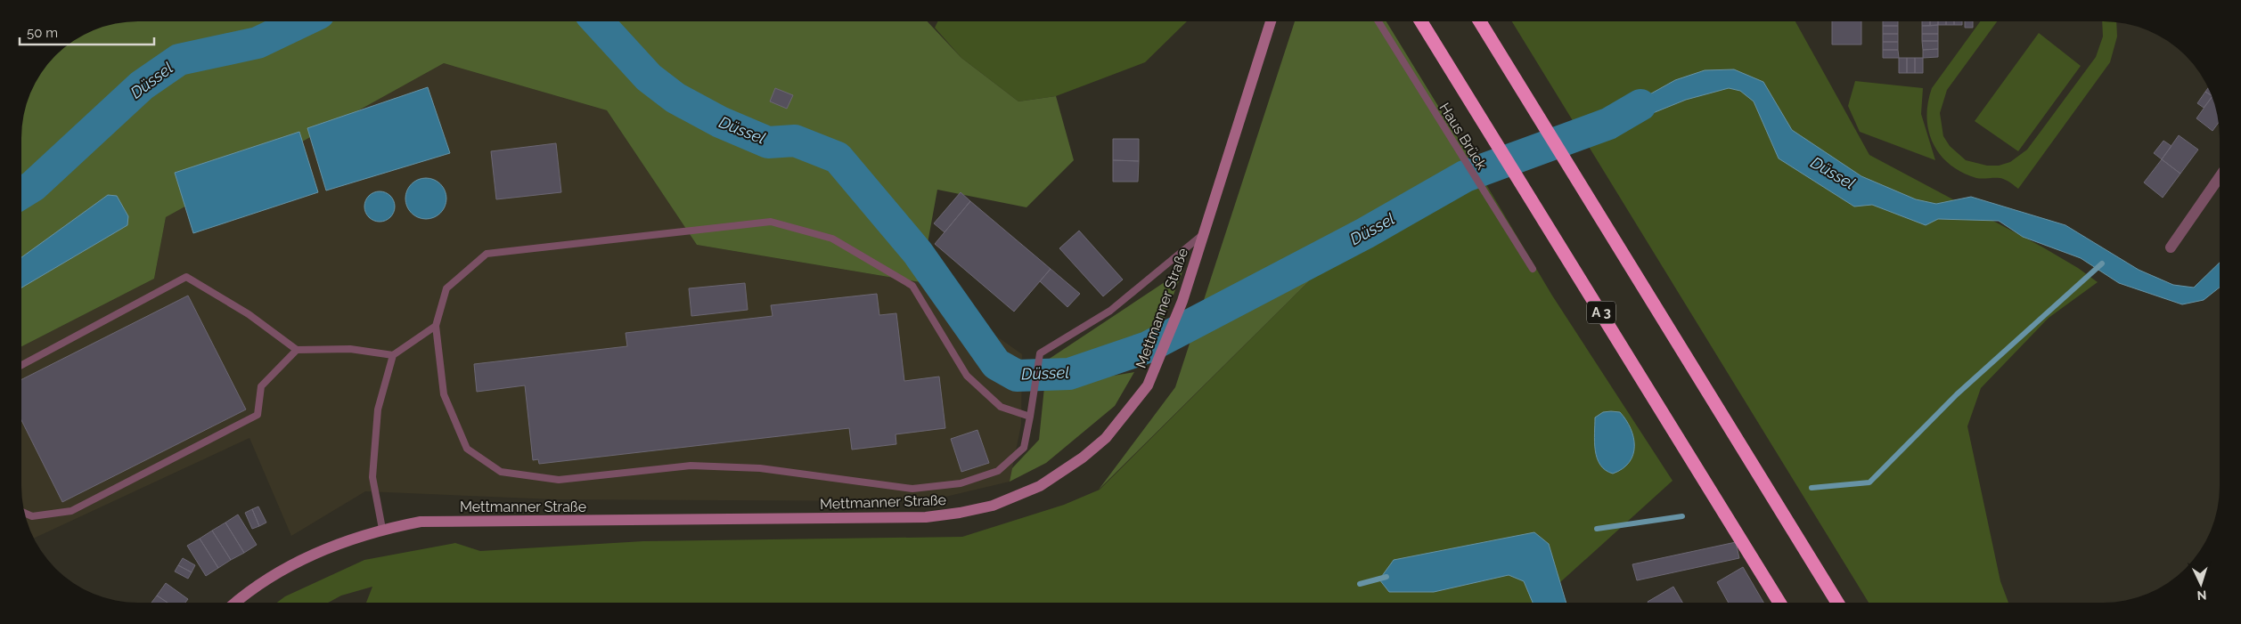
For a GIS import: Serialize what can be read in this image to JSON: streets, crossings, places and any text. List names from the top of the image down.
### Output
{
  "streets": {
    "highway": ["A 3"],
    "main road": ["Mettmanner Straße"],
    "lane": ["Haus Brück"]
  },
  "water": ["Düssel"],
  "scale_bar": "50 m",
  "north": "bottom"
}
